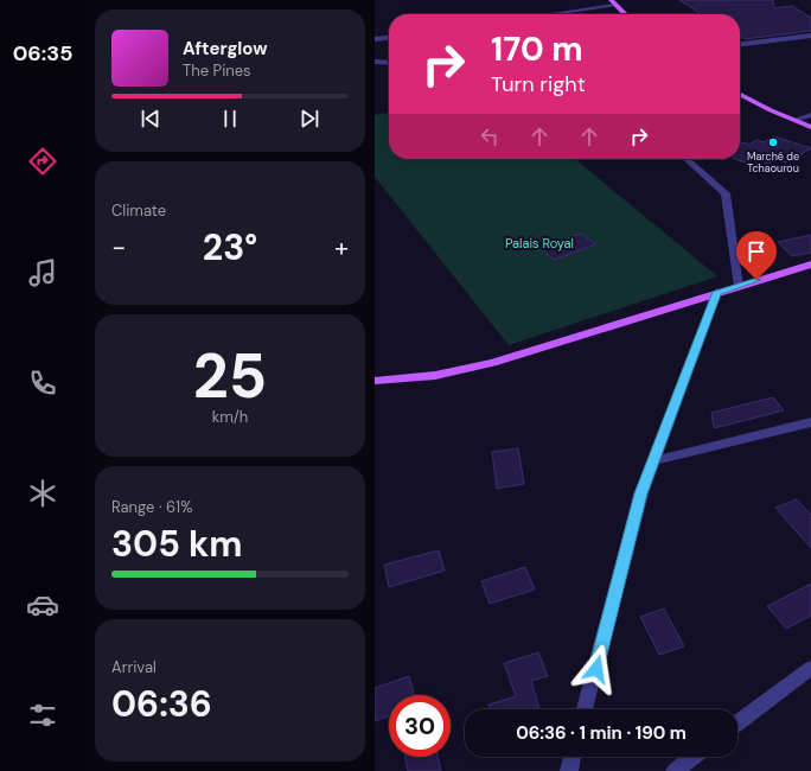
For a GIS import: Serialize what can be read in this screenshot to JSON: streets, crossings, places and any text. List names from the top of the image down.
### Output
{
  "parks": ["Palais Royal"],
  "places": ["Marché de Tchaourou"],
  "page": {
    "tabs": "06:35",
    "turn": ["170 m", "Turn right"],
    "song": ["Afterglow", "The Pines"],
    "tile": [
      "Climate",
      ["25", "km/h"],
      ["Range · 61%", "305 km"],
      ["Arrival", "06:36"]
    ],
    "heat": ["−", "23°", "+"],
    "limit": "30",
    "trip": "06:36 · 1 min · 190 m"
  }
}
